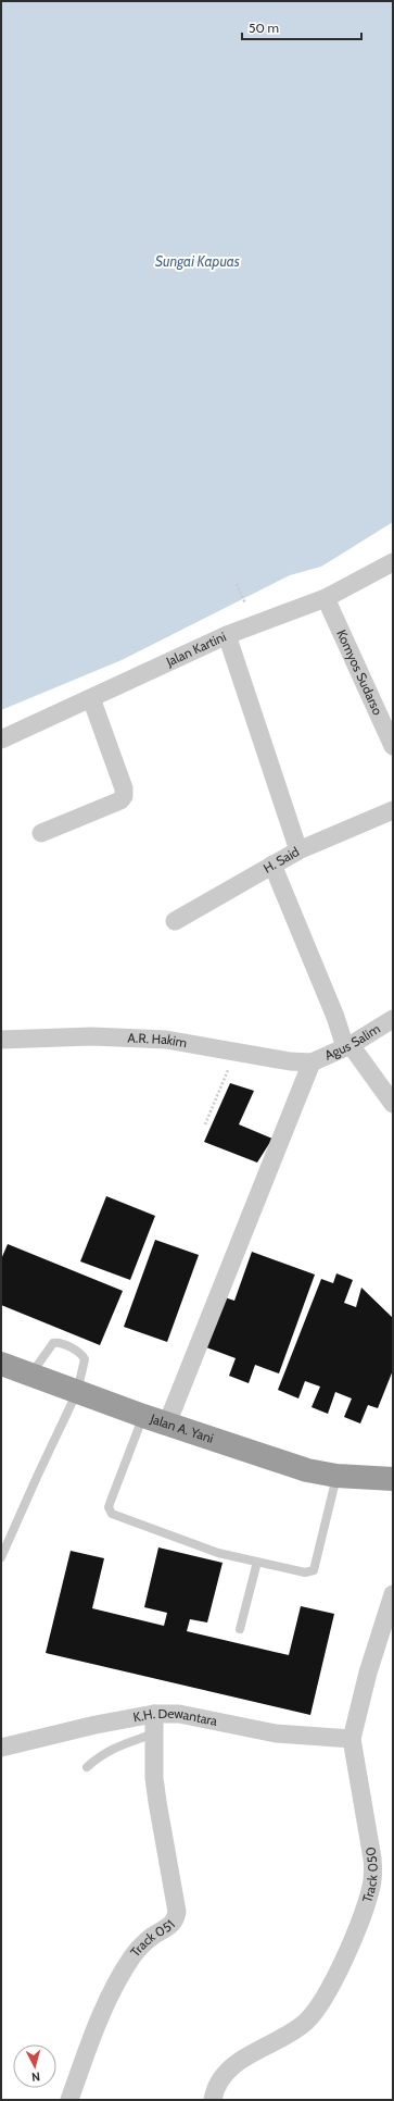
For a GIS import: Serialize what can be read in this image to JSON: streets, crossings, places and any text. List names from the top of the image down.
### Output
{
  "streets": {
    "highway": ["Jalan A. Yani"],
    "street": [
      "Jalan Kartini",
      "Komyos Sudarso",
      "H. Said",
      "A.R. Hakim",
      "Agus Salim",
      "K.H. Dewantara",
      "Track 050",
      "Track 051"
    ]
  },
  "crossings": [
    ["Jalan Kartini", "Komyos Sudarso"],
    ["A.R. Hakim", "Agus Salim"],
    ["K.H. Dewantara", "Track 050"],
    ["K.H. Dewantara", "Track 051"]
  ],
  "water": ["Sungai Kapuas"],
  "scale_bar": "50 m",
  "north": "bottom"
}
